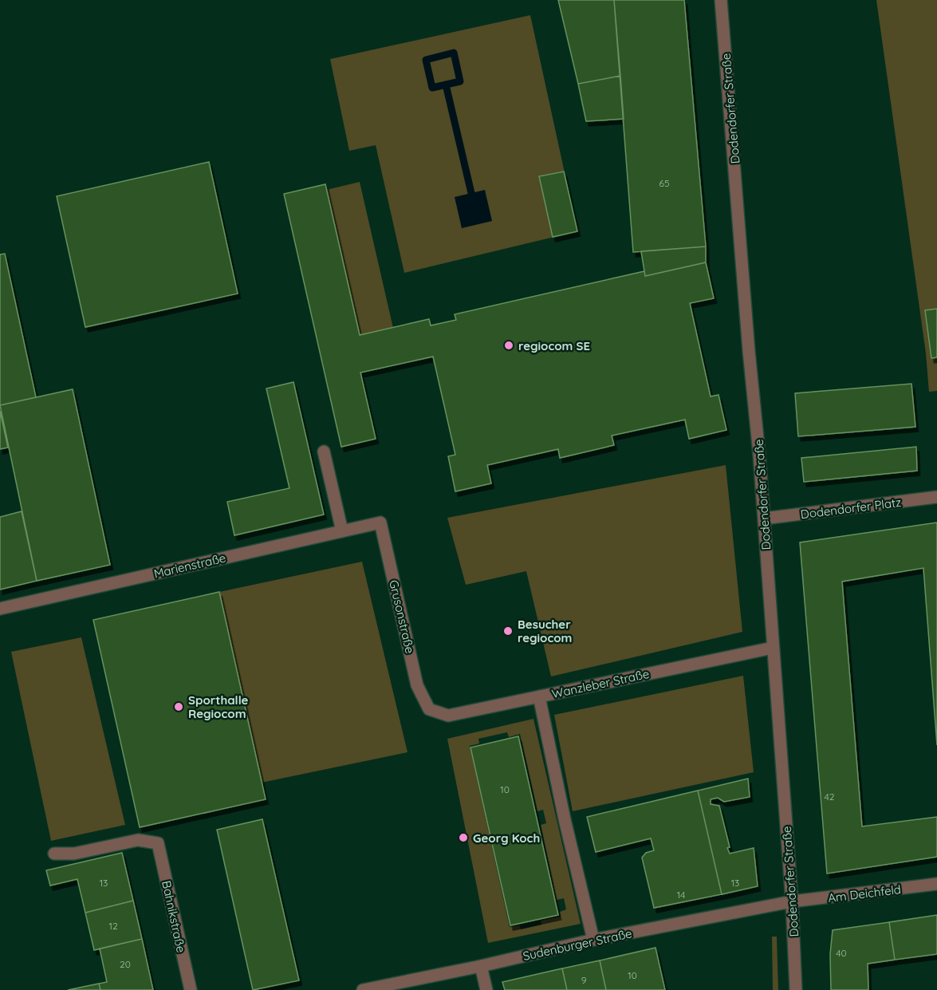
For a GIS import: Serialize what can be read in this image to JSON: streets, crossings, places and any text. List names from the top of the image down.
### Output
{
  "streets": {
    "street": [
      "Dodendorfer Straße",
      "Dodendorfer Platz",
      "Marienstraße",
      "Grusonstraße",
      "Wanzleber Straße",
      "Am Deichfeld",
      "Bahnikstraße",
      "Sudenburger Straße"
    ]
  },
  "crossings": [
    ["Dodendorfer Straße", "Dodendorfer Platz"],
    ["Dodendorfer Straße", "Wanzleber Straße"],
    ["Dodendorfer Straße", "Am Deichfeld"],
    ["Dodendorfer Straße", "Sudenburger Straße"],
    ["Marienstraße", "Grusonstraße"],
    ["Grusonstraße", "Wanzleber Straße"],
    ["Am Deichfeld", "Sudenburger Straße"]
  ],
  "places": [
    "regiocom SE",
    "Besucher regiocom",
    "Sporthalle Regiocom",
    "Georg Koch"
  ],
  "house_numbers": [
    "65",
    "10",
    "42",
    "13",
    "13",
    "14",
    "12",
    "40",
    "20",
    "10",
    "9"
  ]
}
